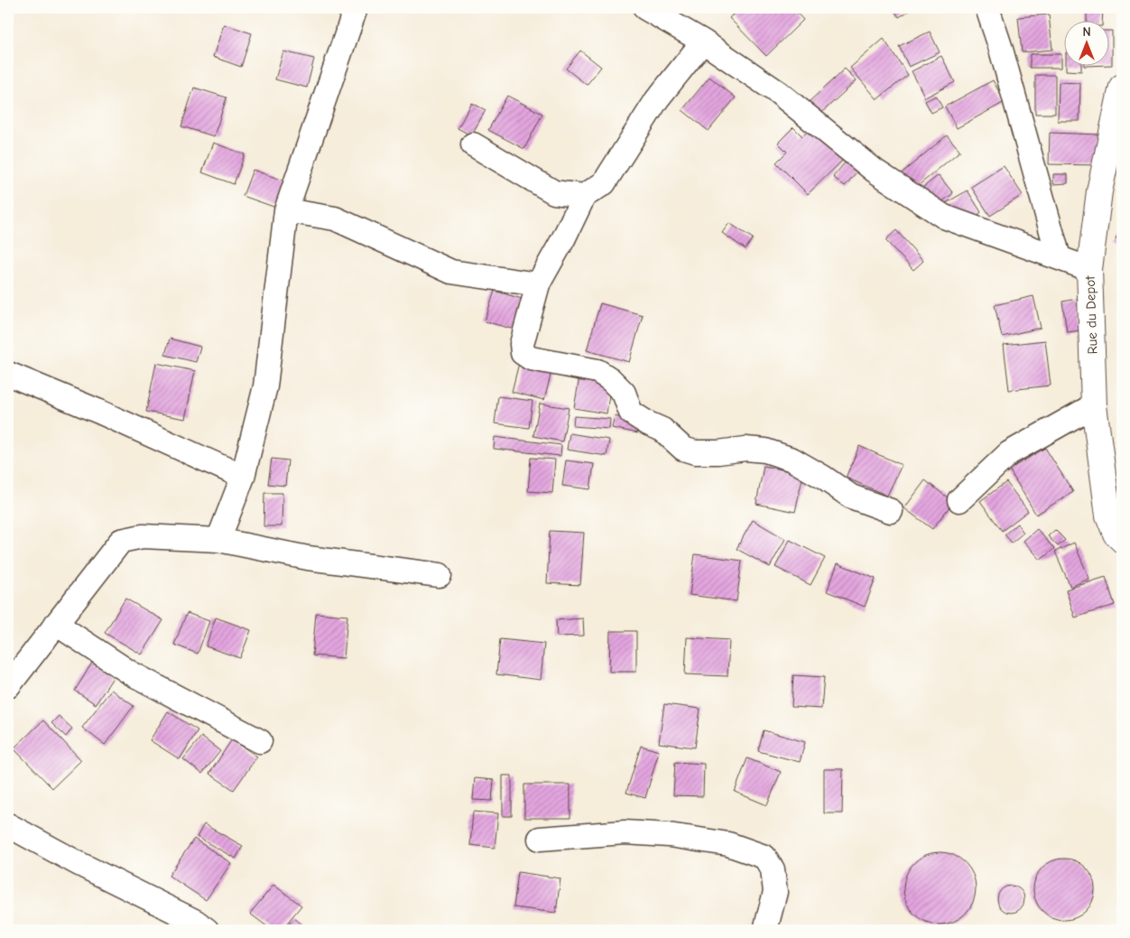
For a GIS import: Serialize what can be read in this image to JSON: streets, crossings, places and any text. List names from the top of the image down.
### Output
{
  "streets": {
    "street": ["Rue du Depot"]
  },
  "north": "top"
}
